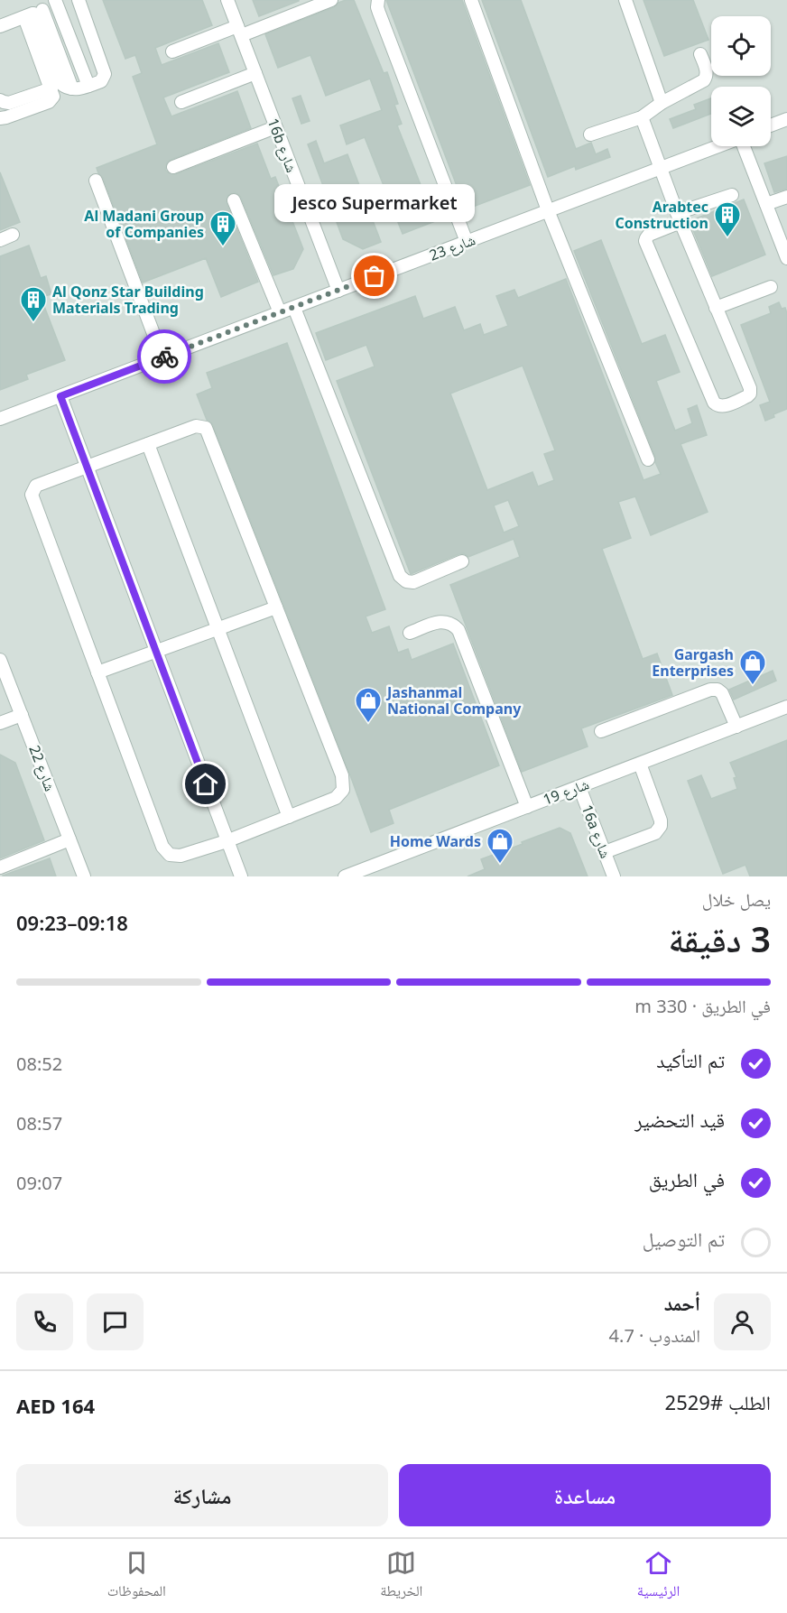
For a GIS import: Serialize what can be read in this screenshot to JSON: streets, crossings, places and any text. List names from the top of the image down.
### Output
{
  "streets": {
    "street": [
      "16b شارع",
      "شارع 23",
      "شارع 22",
      "شارع 19",
      "16a شارع"
    ]
  },
  "crossings": [
    ["16b شارع", "شارع 23"],
    ["شارع 19", "16a شارع"]
  ],
  "places": {
    "building": ["Arabtec Construction", "Al Madani Group of Companies", "Al Qonz Star Building Materials Trading"],
    "other": ["Jesco Supermarket"],
    "shop": ["Gargash Enterprises", "Jashanmal National Company", "Home Wards"]
  },
  "page": {
    "bubble": "Jesco Supermarket",
    "heading": ["3 دقيقة", "يصل خلال", "09:18–09:23"],
    "panel": [
      "أحمد",
      "المندوب · 4.7",
      "الطلب #2529",
      "AED 164"
    ],
    "bar": "في الطريق · 330 m",
    "list": [
      ["تم التأكيد", "08:52"],
      ["قيد التحضير", "08:57"],
      ["في الطريق", "09:07"],
      "تم التوصيل"
    ],
    "buttons": ["مساعدة", "مشاركة"],
    "tabs": ["الرئيسية", "الخريطة", "المحفوظات"]
  }
}
